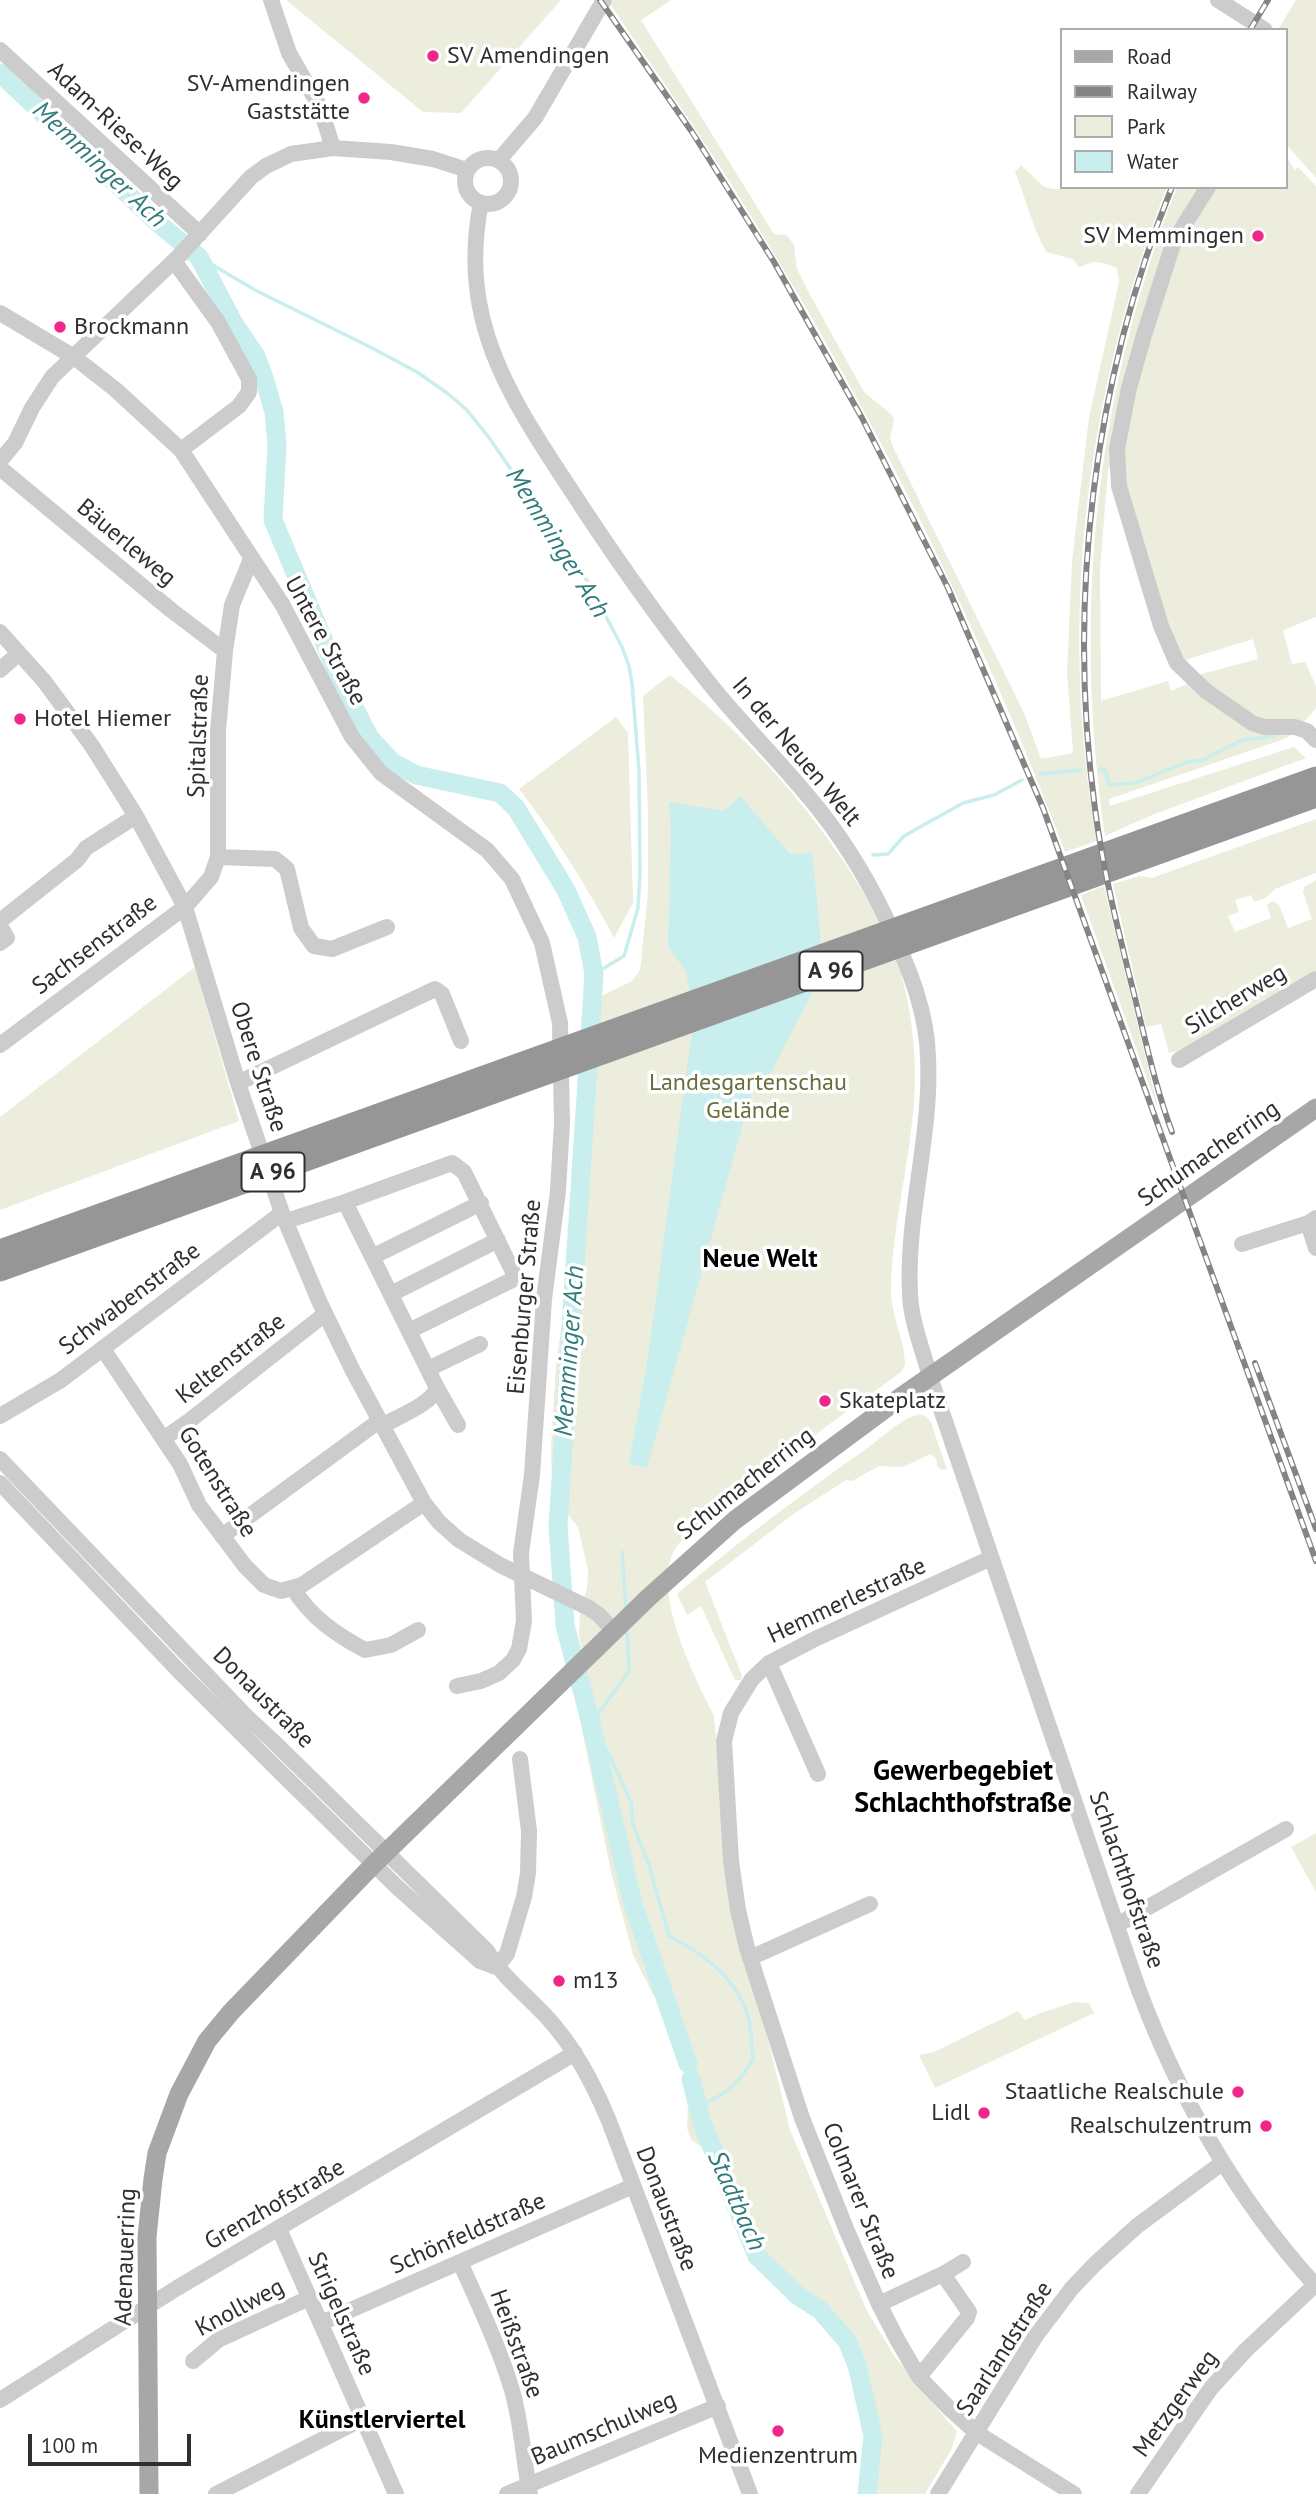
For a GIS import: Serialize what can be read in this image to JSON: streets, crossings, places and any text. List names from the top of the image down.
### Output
{
  "streets": {
    "highway": ["A 96"],
    "main road": ["Schumacherring", "Adenauerring"],
    "street": [
      "Adam-Riese-Weg",
      "Bäuerleweg",
      "Untere Straße",
      "Spitalstraße",
      "In der Neuen Welt",
      "Sachsenstraße",
      "Silcherweg",
      "Obere Straße",
      "Eisenburger Straße",
      "Schwabenstraße",
      "Keltenstraße",
      "Gotenstraße",
      "Hemmerlestraße",
      "Donaustraße",
      "Schlachthofstraße",
      "Colmarer Straße",
      "Grenzhofstraße",
      "Schönfeldstraße",
      "Knollweg",
      "Strigelstraße",
      "Heißstraße",
      "Saarlandstraße",
      "Metzgerweg",
      "Baumschulweg"
    ]
  },
  "crossings": [
    ["Bäuerleweg", "Spitalstraße"],
    ["Untere Straße", "Spitalstraße"],
    ["Untere Straße", "Eisenburger Straße"],
    ["Spitalstraße", "Sachsenstraße"],
    ["Spitalstraße", "Obere Straße"],
    ["In der Neuen Welt", "Schumacherring"],
    ["In der Neuen Welt", "Schlachthofstraße"],
    ["Sachsenstraße", "Obere Straße"],
    ["Obere Straße", "Schumacherring"],
    ["Obere Straße", "Eisenburger Straße"],
    ["Obere Straße", "Schwabenstraße"],
    ["Obere Straße", "Keltenstraße"],
    ["Schumacherring", "Donaustraße"],
    ["Schumacherring", "Schlachthofstraße"],
    ["Schumacherring", "Adenauerring"],
    ["Schwabenstraße", "Gotenstraße"],
    ["Keltenstraße", "Gotenstraße"],
    ["Hemmerlestraße", "Schlachthofstraße"],
    ["Hemmerlestraße", "Colmarer Straße"],
    ["Donaustraße", "Grenzhofstraße"],
    ["Donaustraße", "Schönfeldstraße"],
    ["Donaustraße", "Adenauerring"],
    ["Donaustraße", "Baumschulweg"],
    ["Schlachthofstraße", "Saarlandstraße"],
    ["Schlachthofstraße", "Metzgerweg"],
    ["Colmarer Straße", "Saarlandstraße"],
    ["Grenzhofstraße", "Adenauerring"],
    ["Grenzhofstraße", "Strigelstraße"],
    ["Schönfeldstraße", "Strigelstraße"],
    ["Schönfeldstraße", "Heißstraße"],
    ["Knollweg", "Strigelstraße"],
    ["Heißstraße", "Baumschulweg"]
  ],
  "districts": ["Neue Welt", "Gewerbegebiet Schlachthofstraße", "Künstlerviertel"],
  "water": ["Memminger Ach", "Stadtbach"],
  "parks": ["Landesgartenschau Gelände"],
  "places": [
    "SV Amendingen",
    "SV-Amendingen Gaststätte",
    "SV Memmingen",
    "Brockmann",
    "Hotel Hiemer",
    "Skateplatz",
    "m13",
    "Staatliche Realschule",
    "Lidl",
    "Realschulzentrum",
    "Medienzentrum"
  ],
  "legend": [
    "Road",
    "Railway",
    "Park",
    "Water"
  ],
  "scale_bar": "100 m"
}
